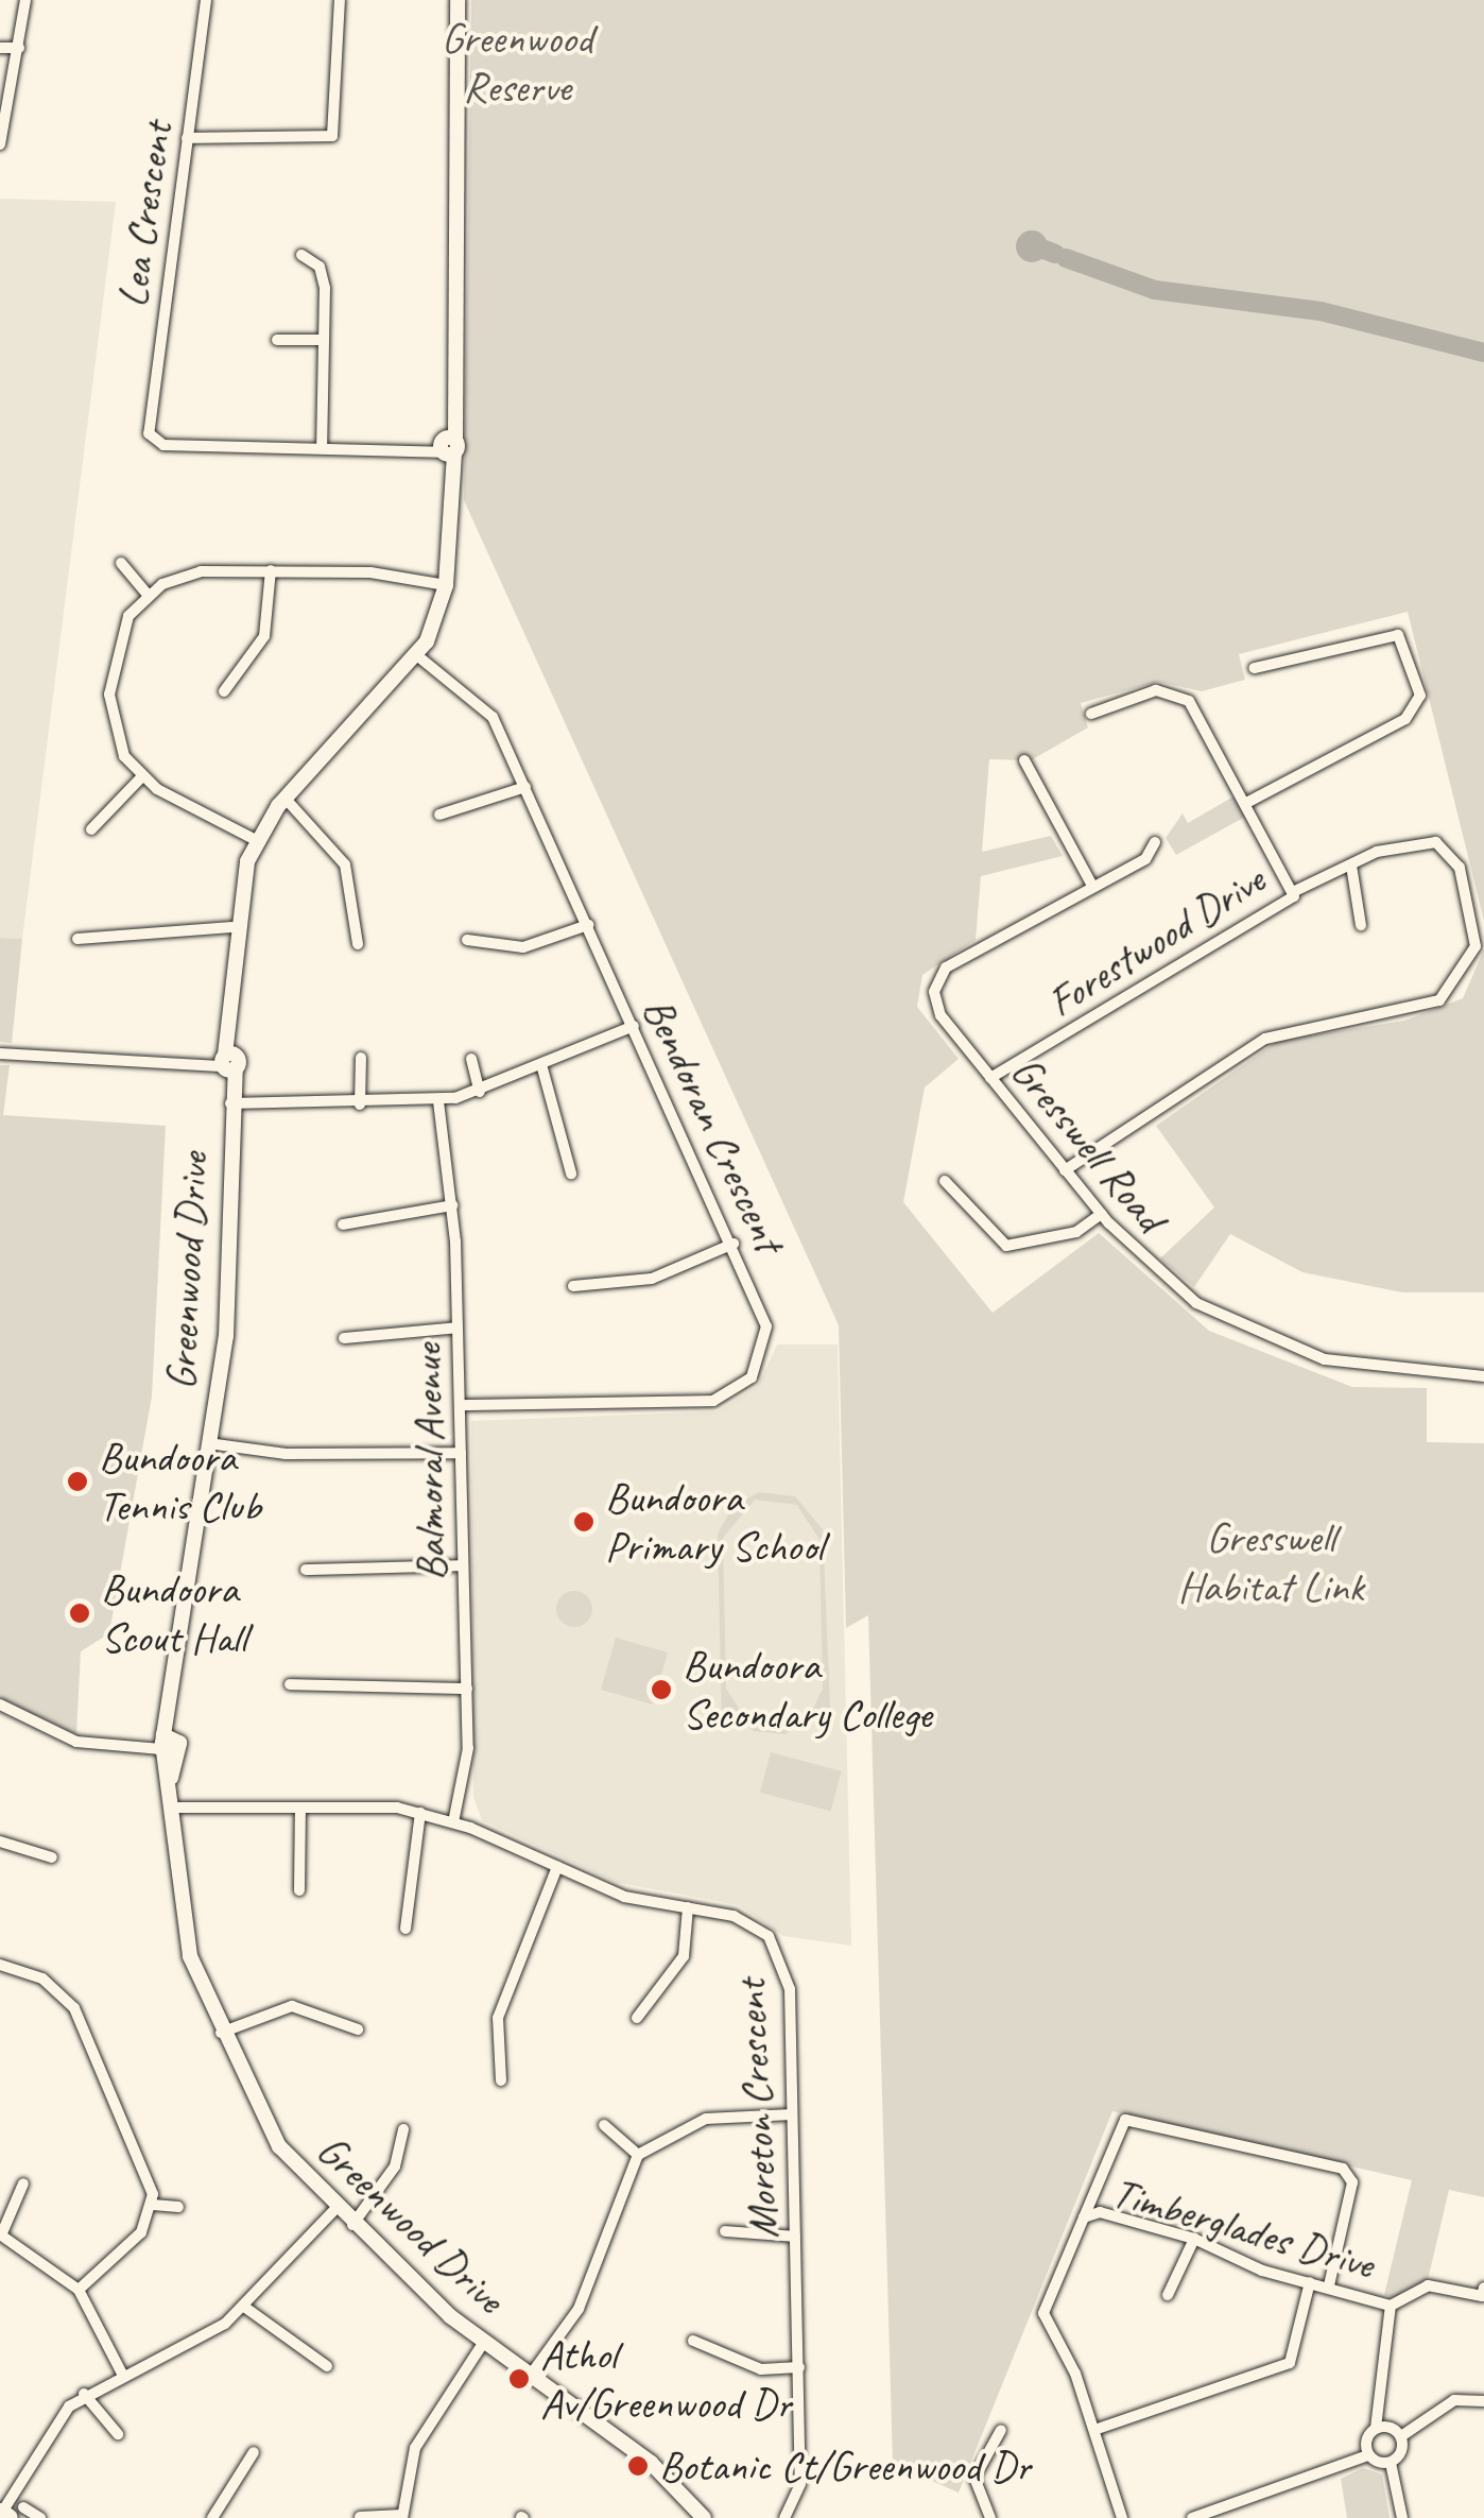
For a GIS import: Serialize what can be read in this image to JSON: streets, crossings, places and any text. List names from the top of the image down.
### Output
{
  "streets": {
    "street": [
      "Lea Crescent",
      "Forestwood Drive",
      "Bendoran Crescent",
      "Gresswell Road",
      "Greenwood Drive",
      "Balmoral Avenue",
      "Moreton Crescent",
      "Timberglades Drive"
    ]
  },
  "crossings": [
    ["Forestwood Drive", "Gresswell Road"],
    ["Bendoran Crescent", "Greenwood Drive"],
    ["Bendoran Crescent", "Balmoral Avenue"],
    ["Greenwood Drive", "Moreton Crescent"],
    ["Balmoral Avenue", "Moreton Crescent"]
  ],
  "parks": ["Greenwood Reserve", "Gresswell Habitat Link"],
  "places": [
    "Bundoora Tennis Club",
    "Bundoora Primary School",
    "Bundoora Scout Hall",
    "Bundoora Secondary College",
    "Athol Av/Greenwood Dr",
    "Botanic Ct/Greenwood Dr"
  ]
}
